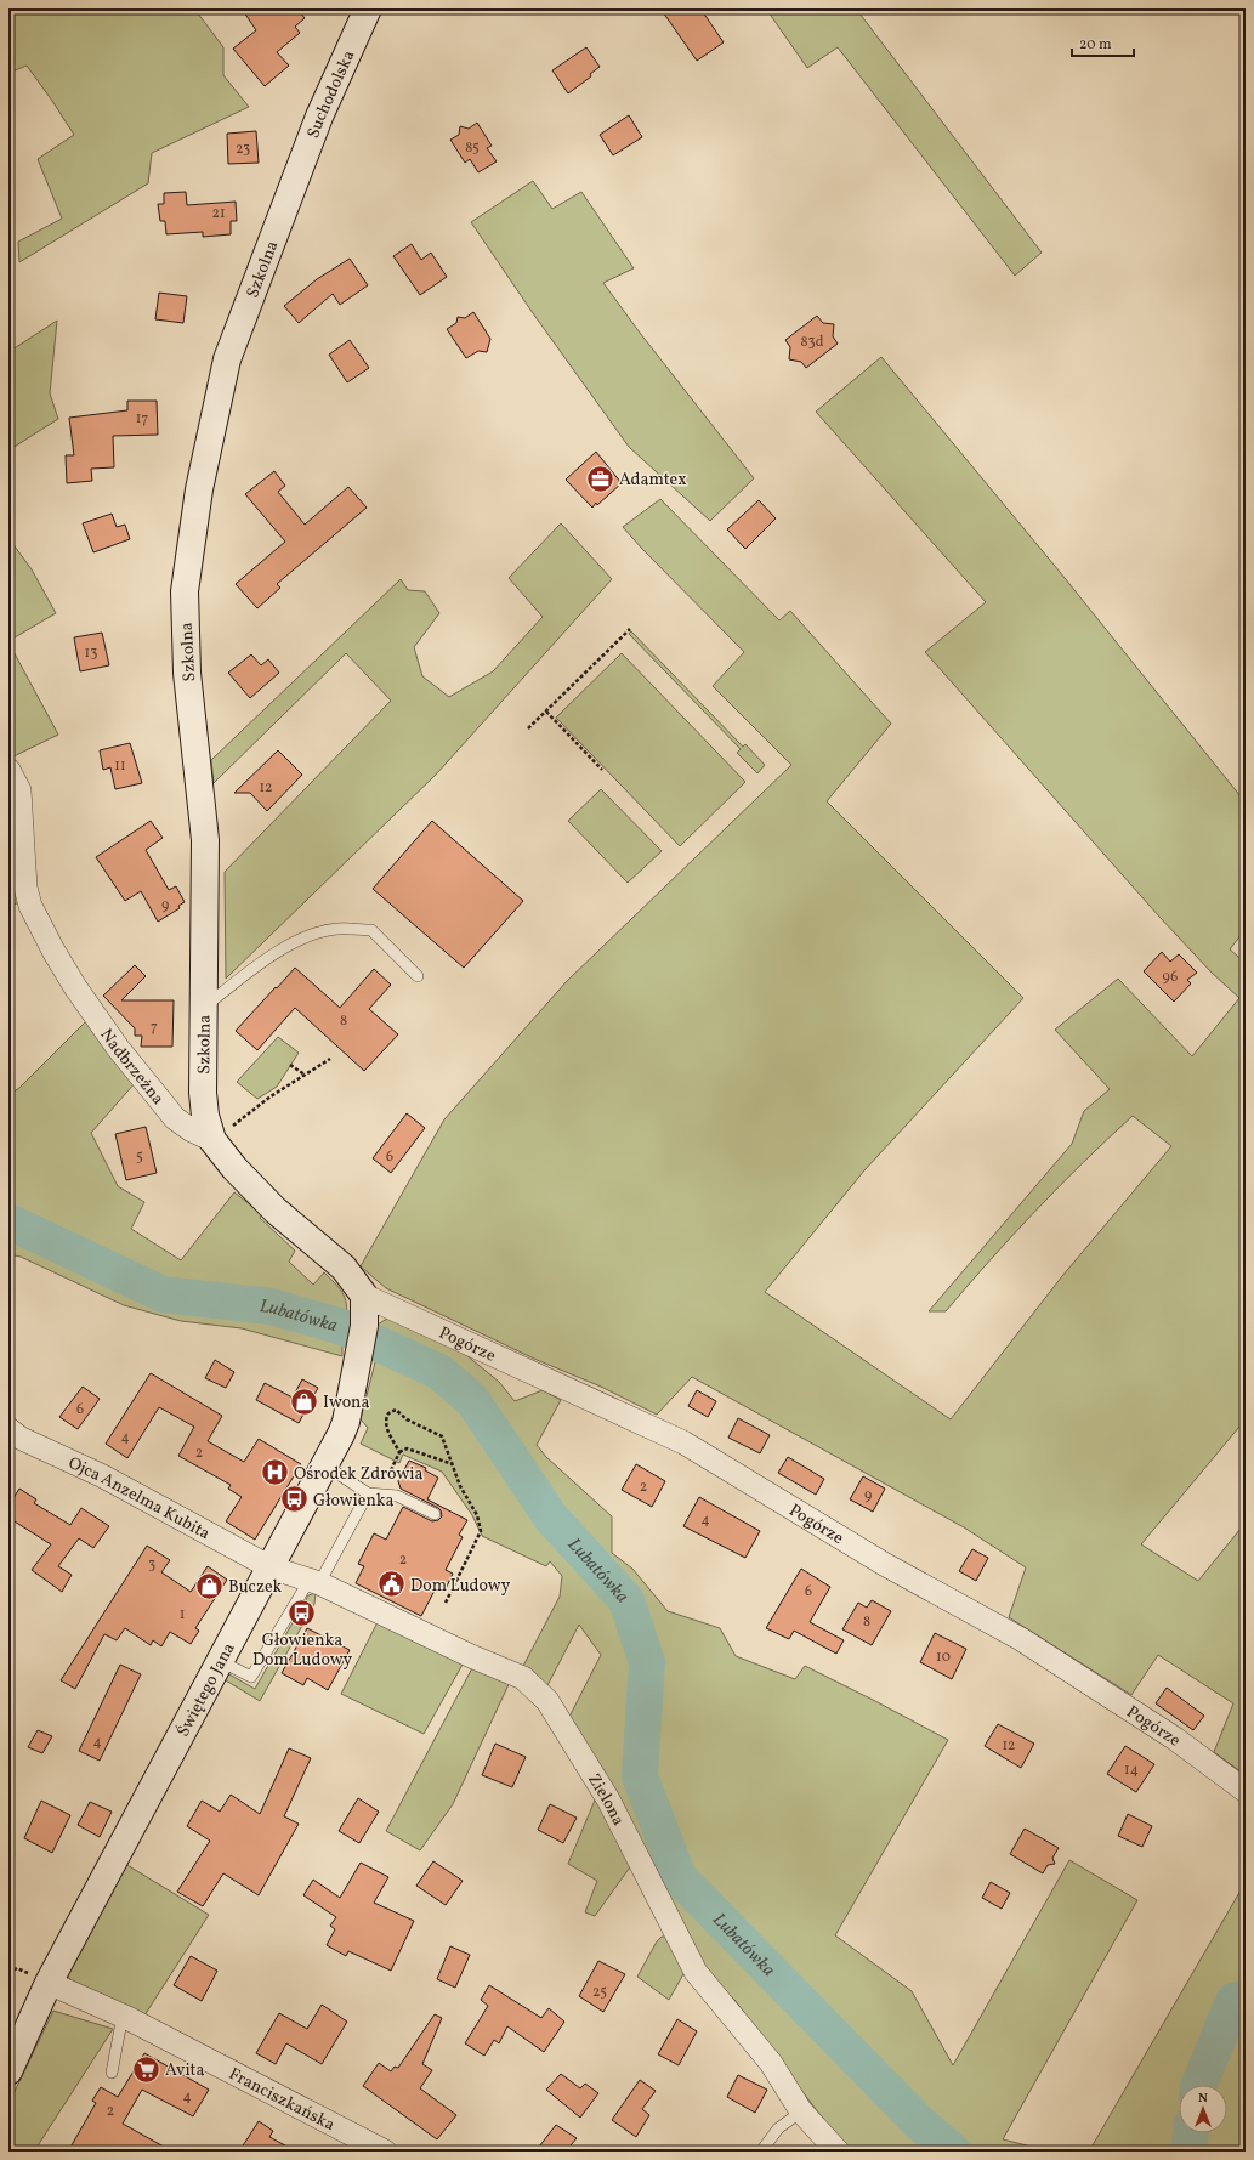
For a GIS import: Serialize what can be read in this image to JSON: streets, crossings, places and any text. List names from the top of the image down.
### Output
{
  "streets": {
    "street": [
      "Suchodolska",
      "Szkolna",
      "Nadbrzeżna",
      "Pogórze",
      "Ojca Anzelma Kubita",
      "Świętego Jana",
      "Zielona",
      "Franciszkańska"
    ]
  },
  "crossings": [
    ["Suchodolska", "Szkolna"],
    ["Szkolna", "Nadbrzeżna"],
    ["Nadbrzeżna", "Pogórze"],
    ["Nadbrzeżna", "Świętego Jana"],
    ["Pogórze", "Świętego Jana"],
    ["Ojca Anzelma Kubita", "Świętego Jana"],
    ["Ojca Anzelma Kubita", "Zielona"],
    ["Świętego Jana", "Zielona"],
    ["Świętego Jana", "Franciszkańska"]
  ],
  "water": ["Lubatówka"],
  "places": {
    "office": ["Adamtex"],
    "shop": ["Iwona", "Buczek"],
    "hospital": ["Ośrodek Zdrowia"],
    "bus stop": ["Głowienka", "Głowienka Dom Ludowy"],
    "public building": ["Dom Ludowy"],
    "supermarket": ["Avita"]
  },
  "house_numbers": [
    "85",
    "23",
    "21",
    "83d",
    "17",
    "13",
    "11",
    "12",
    "9",
    "96",
    "8",
    "7",
    "5",
    "6",
    "6",
    "4",
    "2",
    "2",
    "9",
    "4",
    "2",
    "3",
    "6",
    "1",
    "8",
    "10",
    "4",
    "12",
    "14",
    "25",
    "4",
    "2"
  ],
  "scale_bar": "20 m",
  "north": "top"
}
